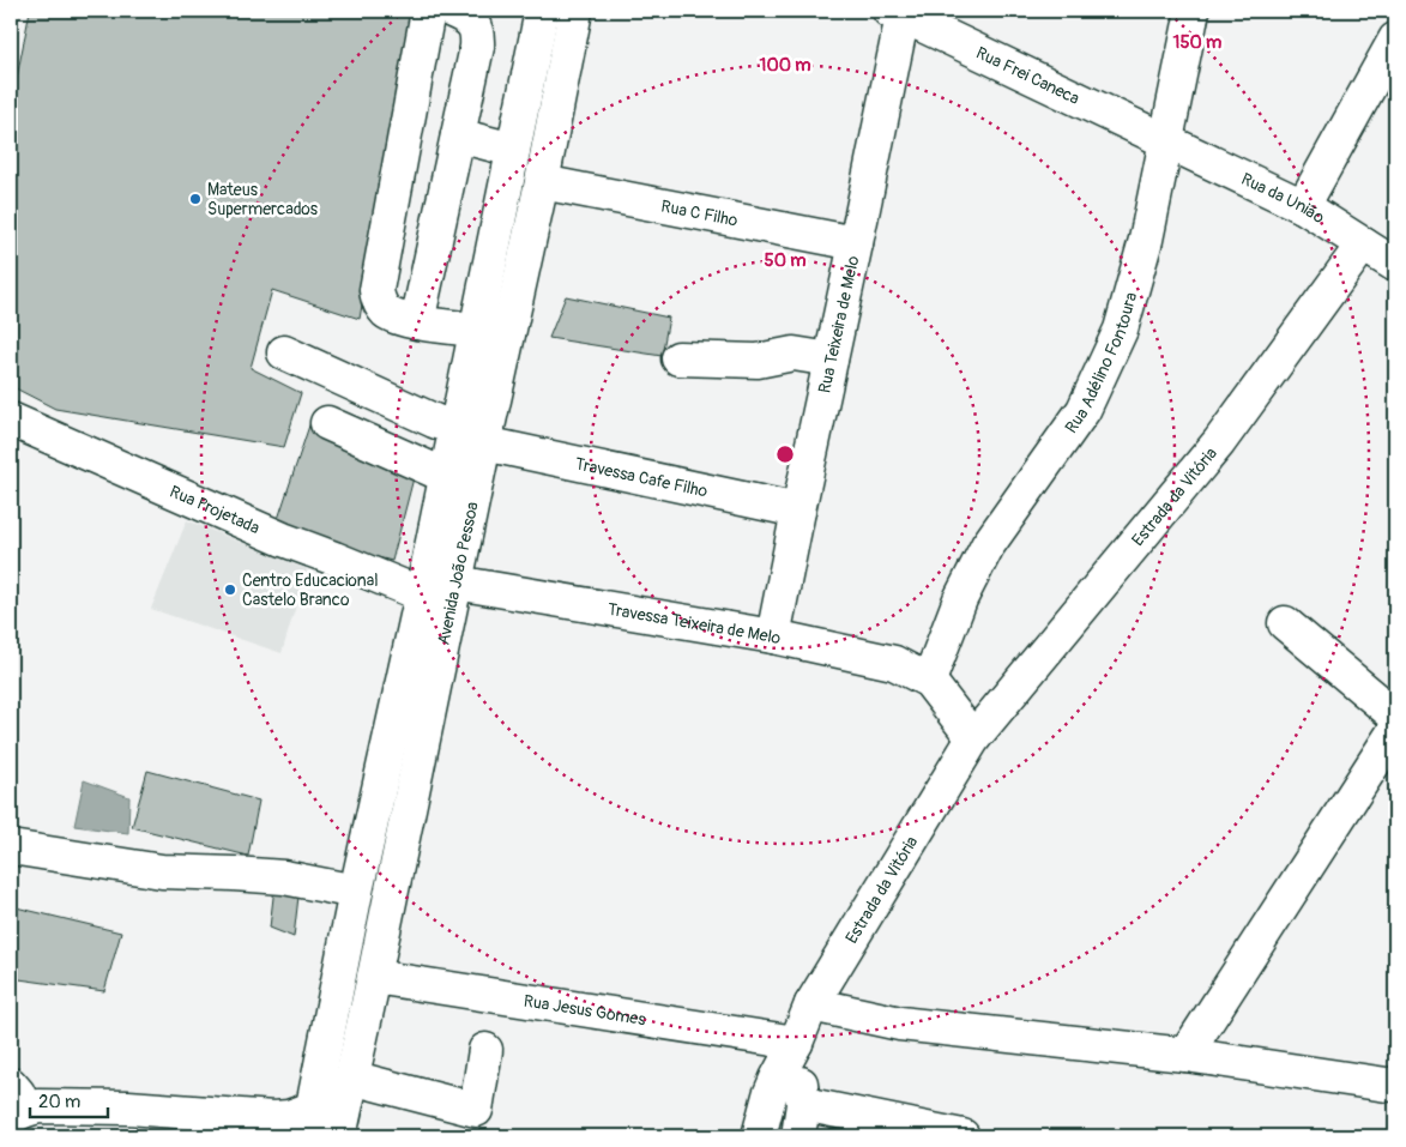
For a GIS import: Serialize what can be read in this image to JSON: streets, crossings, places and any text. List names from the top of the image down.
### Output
{
  "streets": {
    "street": [
      "Rua Frei Caneca",
      "Rua da União",
      "Rua C Filho",
      "Rua Teixeira de Melo",
      "Rua Adélino Fontoura",
      "Travessa Cafe Filho",
      "Estrada da Vitória",
      "Rua Projetada",
      "Avenida João Pessoa",
      "Travessa Teixeira de Melo",
      "Rua Jesus Gomes"
    ]
  },
  "crossings": [
    ["Rua Frei Caneca", "Rua da União"],
    ["Rua Frei Caneca", "Rua Teixeira de Melo"],
    ["Rua Frei Caneca", "Rua Adélino Fontoura"],
    ["Rua da União", "Rua Adélino Fontoura"],
    ["Rua da União", "Estrada da Vitória"],
    ["Rua C Filho", "Rua Teixeira de Melo"],
    ["Rua C Filho", "Avenida João Pessoa"],
    ["Rua Teixeira de Melo", "Travessa Cafe Filho"],
    ["Rua Teixeira de Melo", "Travessa Teixeira de Melo"],
    ["Rua Adélino Fontoura", "Travessa Teixeira de Melo"],
    ["Travessa Cafe Filho", "Avenida João Pessoa"],
    ["Estrada da Vitória", "Rua Jesus Gomes"],
    ["Rua Projetada", "Avenida João Pessoa"],
    ["Avenida João Pessoa", "Travessa Teixeira de Melo"],
    ["Avenida João Pessoa", "Rua Jesus Gomes"]
  ],
  "places": ["Mateus Supermercados", "Centro Educacional Castelo Branco"],
  "scale_bar": "20 m",
  "rings": ["150 m", "100 m", "50 m"]
}
